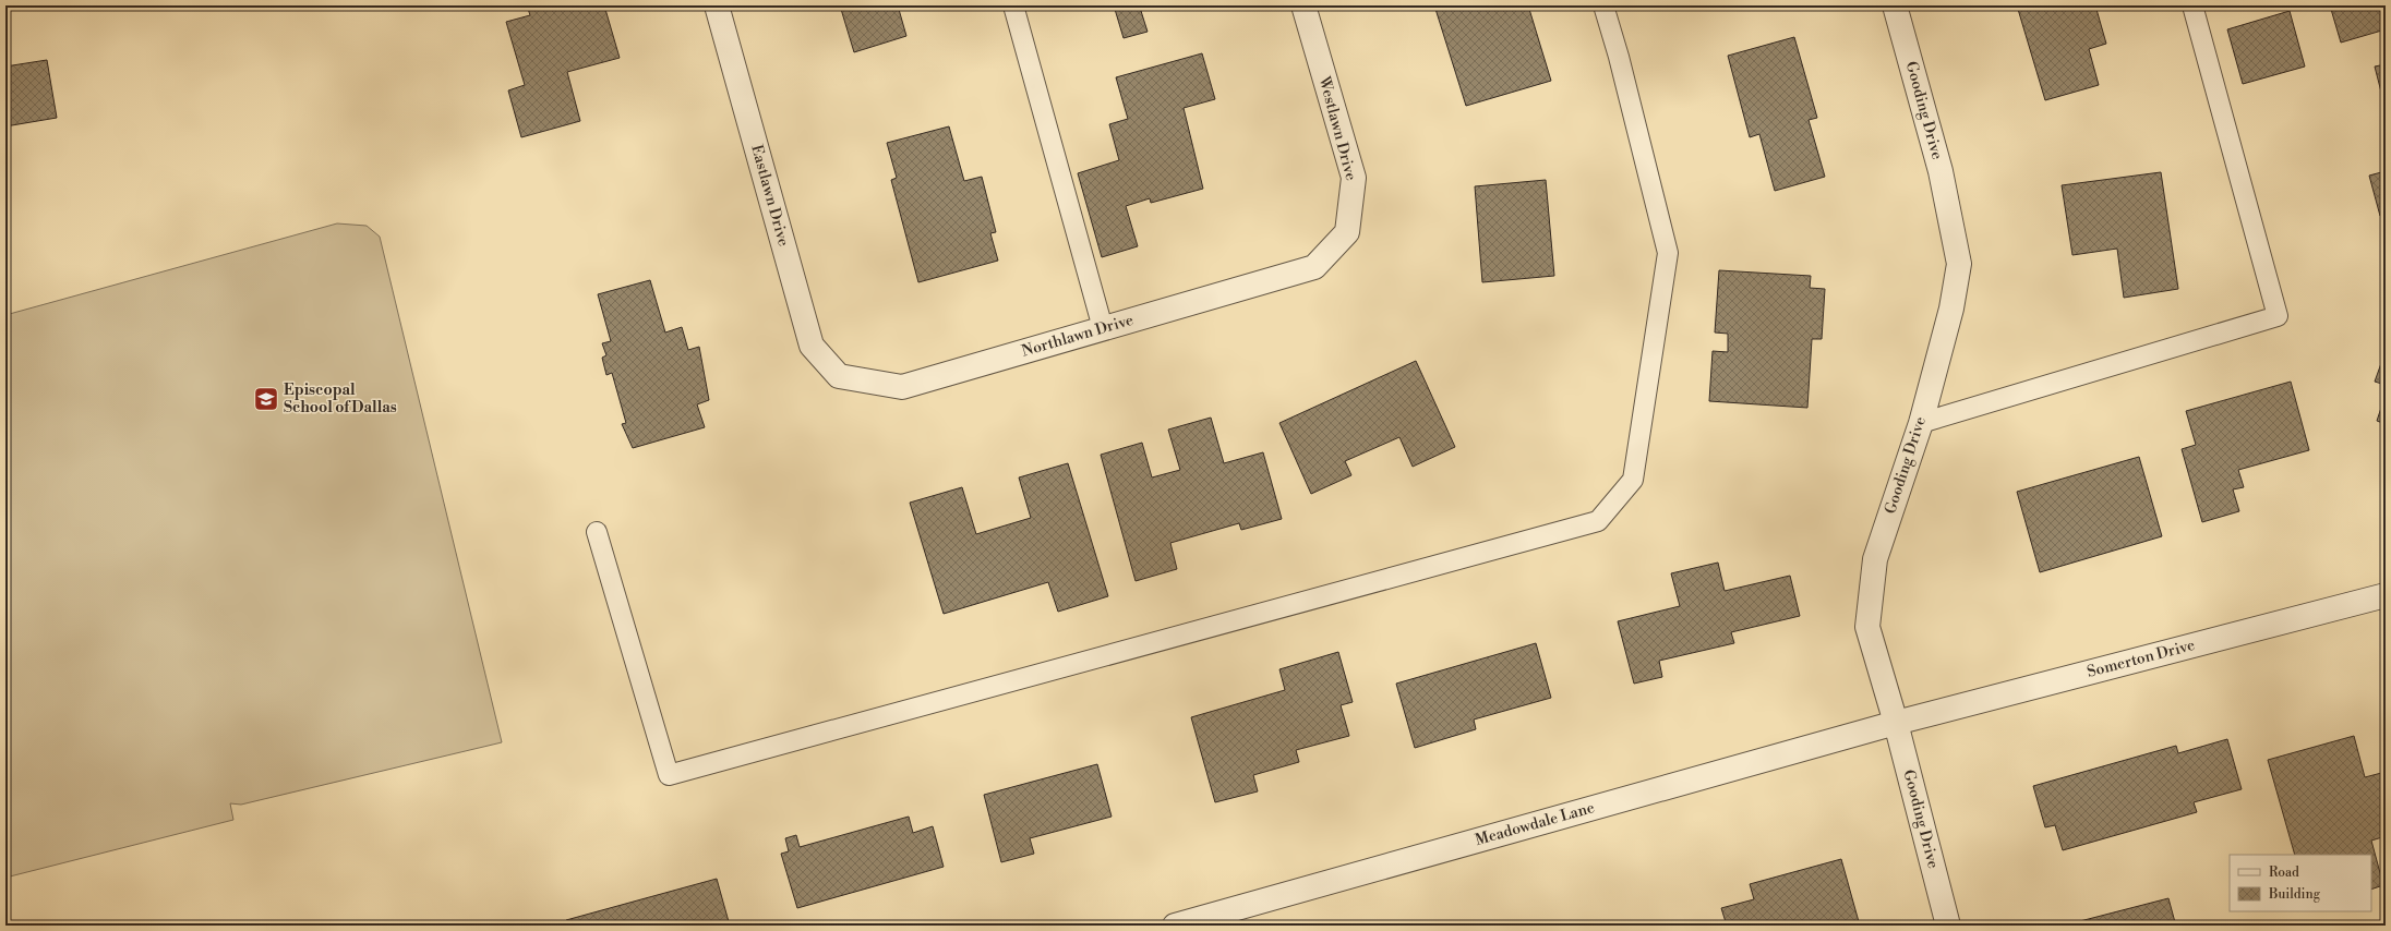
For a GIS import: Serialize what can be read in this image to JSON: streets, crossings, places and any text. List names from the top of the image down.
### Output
{
  "streets": {
    "street": [
      "Gooding Drive",
      "Westlawn Drive",
      "Eastlawn Drive",
      "Northlawn Drive",
      "Somerton Drive",
      "Meadowdale Lane"
    ]
  },
  "crossings": [
    ["Gooding Drive", "Somerton Drive"],
    ["Gooding Drive", "Meadowdale Lane"],
    ["Westlawn Drive", "Northlawn Drive"],
    ["Eastlawn Drive", "Northlawn Drive"],
    ["Somerton Drive", "Meadowdale Lane"]
  ],
  "places": {
    "school or university": ["Episcopal School of Dallas"]
  },
  "legend": ["Road", "Building"]
}
